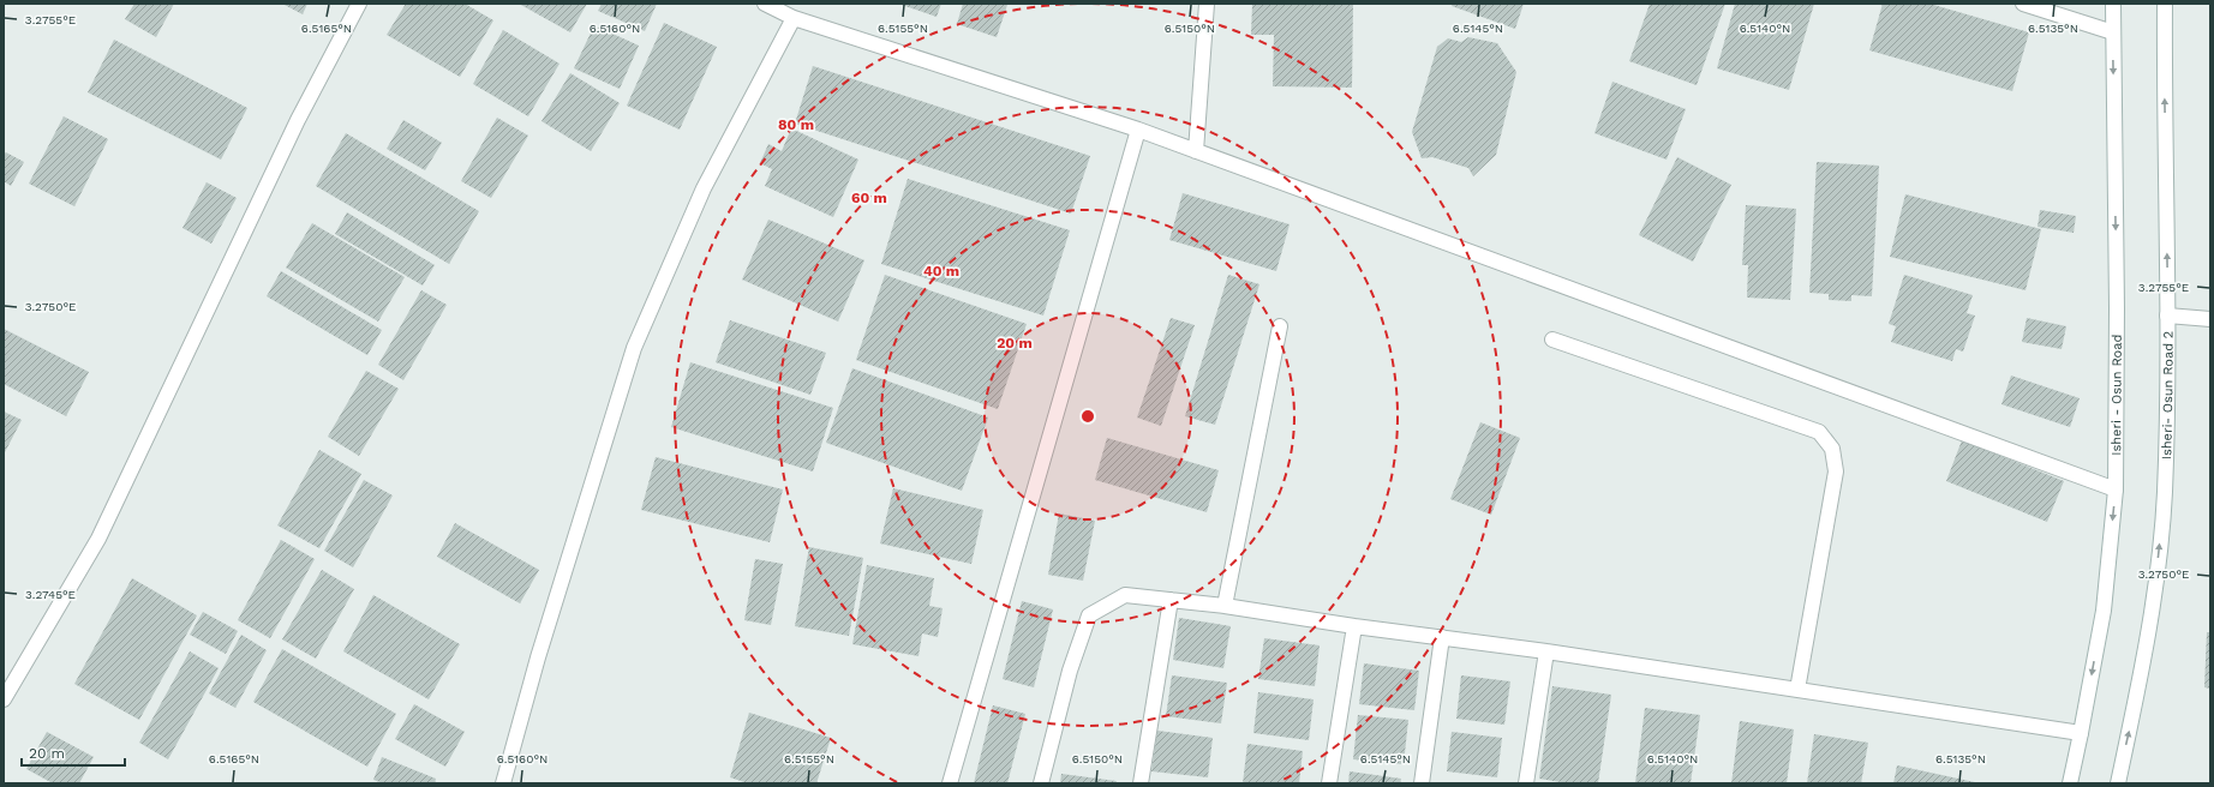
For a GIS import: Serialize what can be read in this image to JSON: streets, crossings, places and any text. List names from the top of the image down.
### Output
{
  "streets": {
    "street": ["Isheri - Osun Road", "Isheri- Osun Road 2"]
  },
  "one_way": ["Isheri - Osun Road", "Isheri- Osun Road 2"],
  "scale_bar": "20 m",
  "coordinates": [
    "3.2755°E",
    "6.5165°N",
    "6.5160°N",
    "6.5155°N",
    "6.5150°N",
    "6.5145°N",
    "6.5140°N",
    "6.5135°N",
    "3.2750°E",
    "3.2745°E"
  ],
  "rings": [
    "80 m",
    "60 m",
    "40 m",
    "20 m"
  ]
}
